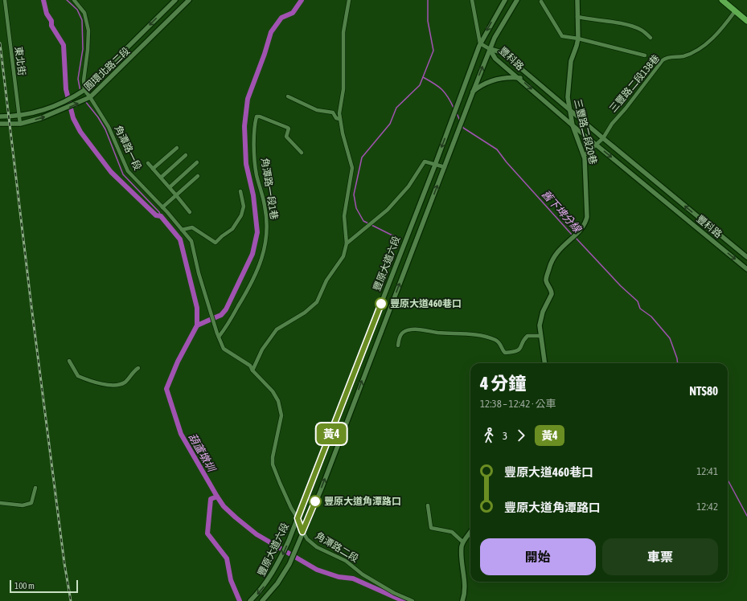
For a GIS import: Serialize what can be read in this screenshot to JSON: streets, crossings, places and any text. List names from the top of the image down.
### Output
{
  "streets": {
    "street": [
      "豐科路",
      "東北街",
      "圓環北路二段",
      "三豐路二段138巷",
      "三豐路二段20巷",
      "角潭路一段",
      "角潭路一段1巷",
      "豐原大道六段",
      "角潭路二段"
    ]
  },
  "crossings": [
    ["豐科路", "三豐路二段138巷"],
    ["豐科路", "三豐路二段20巷"],
    ["豐科路", "豐原大道六段"],
    ["東北街", "圓環北路二段"],
    ["圓環北路二段", "角潭路一段"],
    ["三豐路二段138巷", "三豐路二段20巷"],
    ["角潭路一段", "角潭路一段1巷"],
    ["角潭路一段", "角潭路二段"],
    ["角潭路一段1巷", "角潭路二段"],
    ["豐原大道六段", "角潭路二段"]
  ],
  "water": ["舊下埤分線", "葫蘆墩圳"],
  "places": ["豐原大道460巷口", "豐原大道角潭路口"],
  "lines": ["bus line 黃4"],
  "scale_bar": "100 m",
  "page": {
    "on_map": "黃4",
    "heading": ["4 分鐘", "12:38 – 12:42 · 公車", "NT$80"],
    "legs": ["3", "黃4"],
    "list": [
      {
        "name": "豐原大道460巷口",
        "value": "12:41"
      },
      {
        "name": "豐原大道角潭路口",
        "value": "12:42"
      }
    ],
    "buttons": ["開始", "車票"],
    "scale": "100 m"
  }
}
